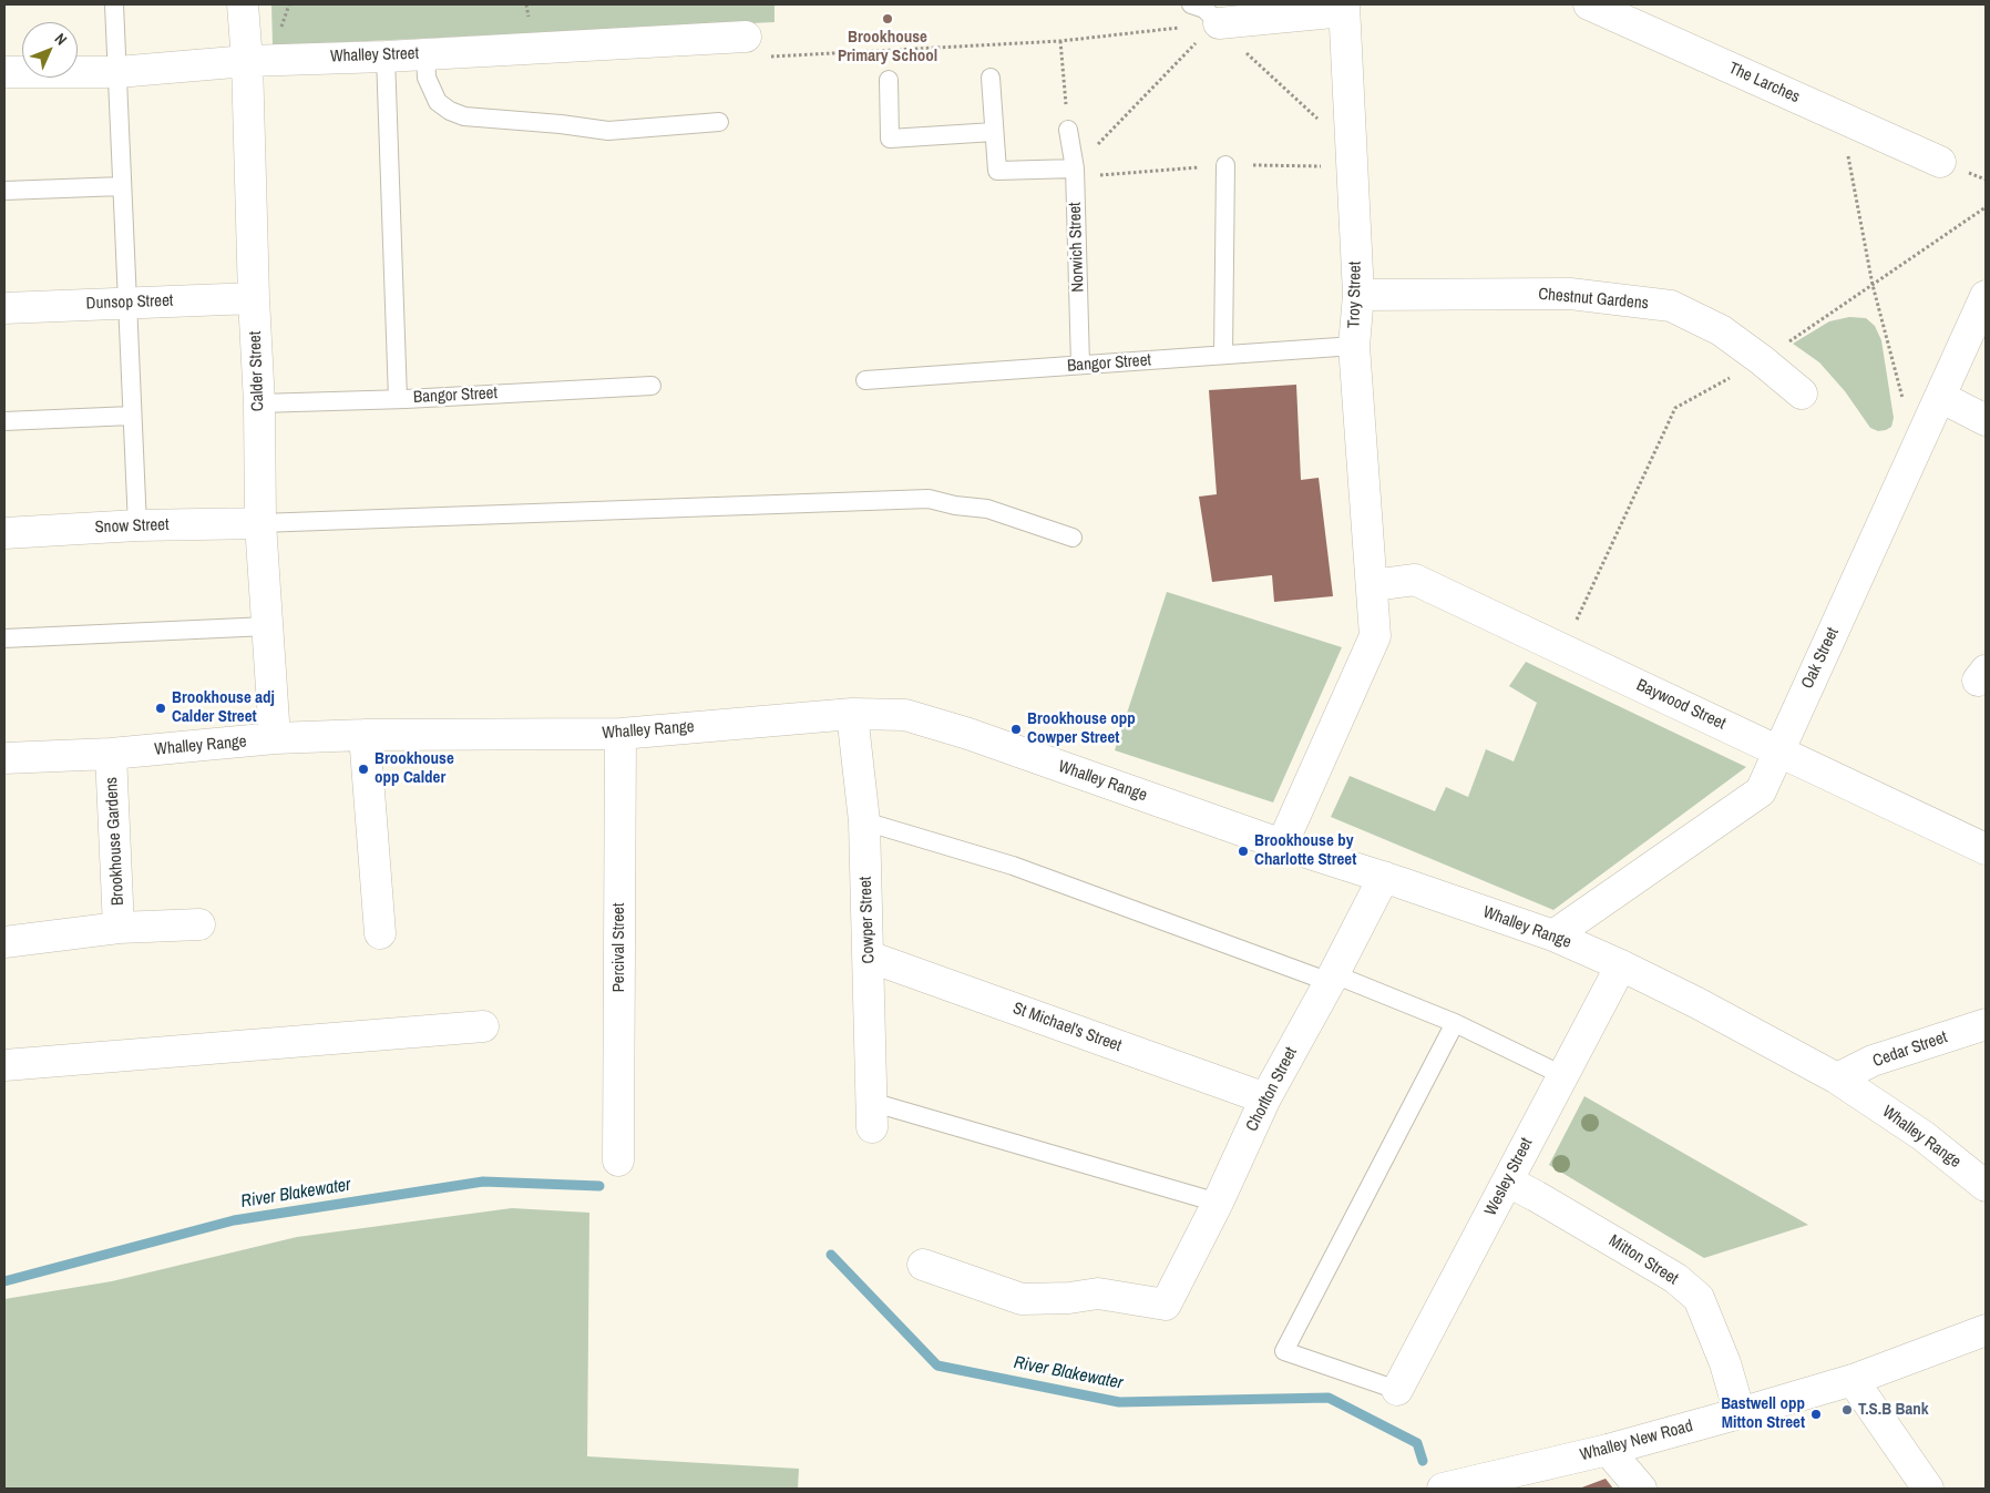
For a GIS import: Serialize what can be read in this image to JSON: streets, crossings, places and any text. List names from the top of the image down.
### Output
{
  "streets": {
    "main road": [
      "Whalley Street",
      "The Larches",
      "Troy Street",
      "Chestnut Gardens",
      "Dunsop Street",
      "Calder Street",
      "Snow Street",
      "Oak Street",
      "Baywood Street",
      "Whalley Range",
      "Brookhouse Gardens",
      "Cowper Street",
      "Percival Street",
      "St Michael's Street",
      "Cedar Street",
      "Chorlton Street",
      "Wesley Street",
      "Mitton Street",
      "Whalley New Road"
    ],
    "lane": ["Norwich Street", "Bangor Street"]
  },
  "crossings": [
    ["Whalley Street", "Calder Street"],
    ["Norwich Street", "Bangor Street"],
    ["Troy Street", "Chestnut Gardens"],
    ["Troy Street", "Bangor Street"],
    ["Troy Street", "Baywood Street"],
    ["Troy Street", "Whalley Range"],
    ["Dunsop Street", "Calder Street"],
    ["Bangor Street", "Calder Street"],
    ["Calder Street", "Snow Street"],
    ["Calder Street", "Whalley Range"],
    ["Oak Street", "Baywood Street"],
    ["Oak Street", "Whalley Range"],
    ["Whalley Range", "Brookhouse Gardens"],
    ["Whalley Range", "Cowper Street"],
    ["Whalley Range", "Percival Street"],
    ["Whalley Range", "Cedar Street"],
    ["Whalley Range", "Chorlton Street"],
    ["Whalley Range", "Wesley Street"],
    ["Cowper Street", "St Michael's Street"],
    ["St Michael's Street", "Chorlton Street"],
    ["Wesley Street", "Mitton Street"],
    ["Mitton Street", "Whalley New Road"]
  ],
  "water": ["River Blakewater"],
  "places": [
    "Brookhouse Primary School",
    "Brookhouse adj Calder Street",
    "Brookhouse opp Cowper Street",
    "Brookhouse opp Calder",
    "Brookhouse by Charlotte Street",
    "T.S.B Bank",
    "Bastwell opp Mitton Street"
  ],
  "north": "top right"
}
